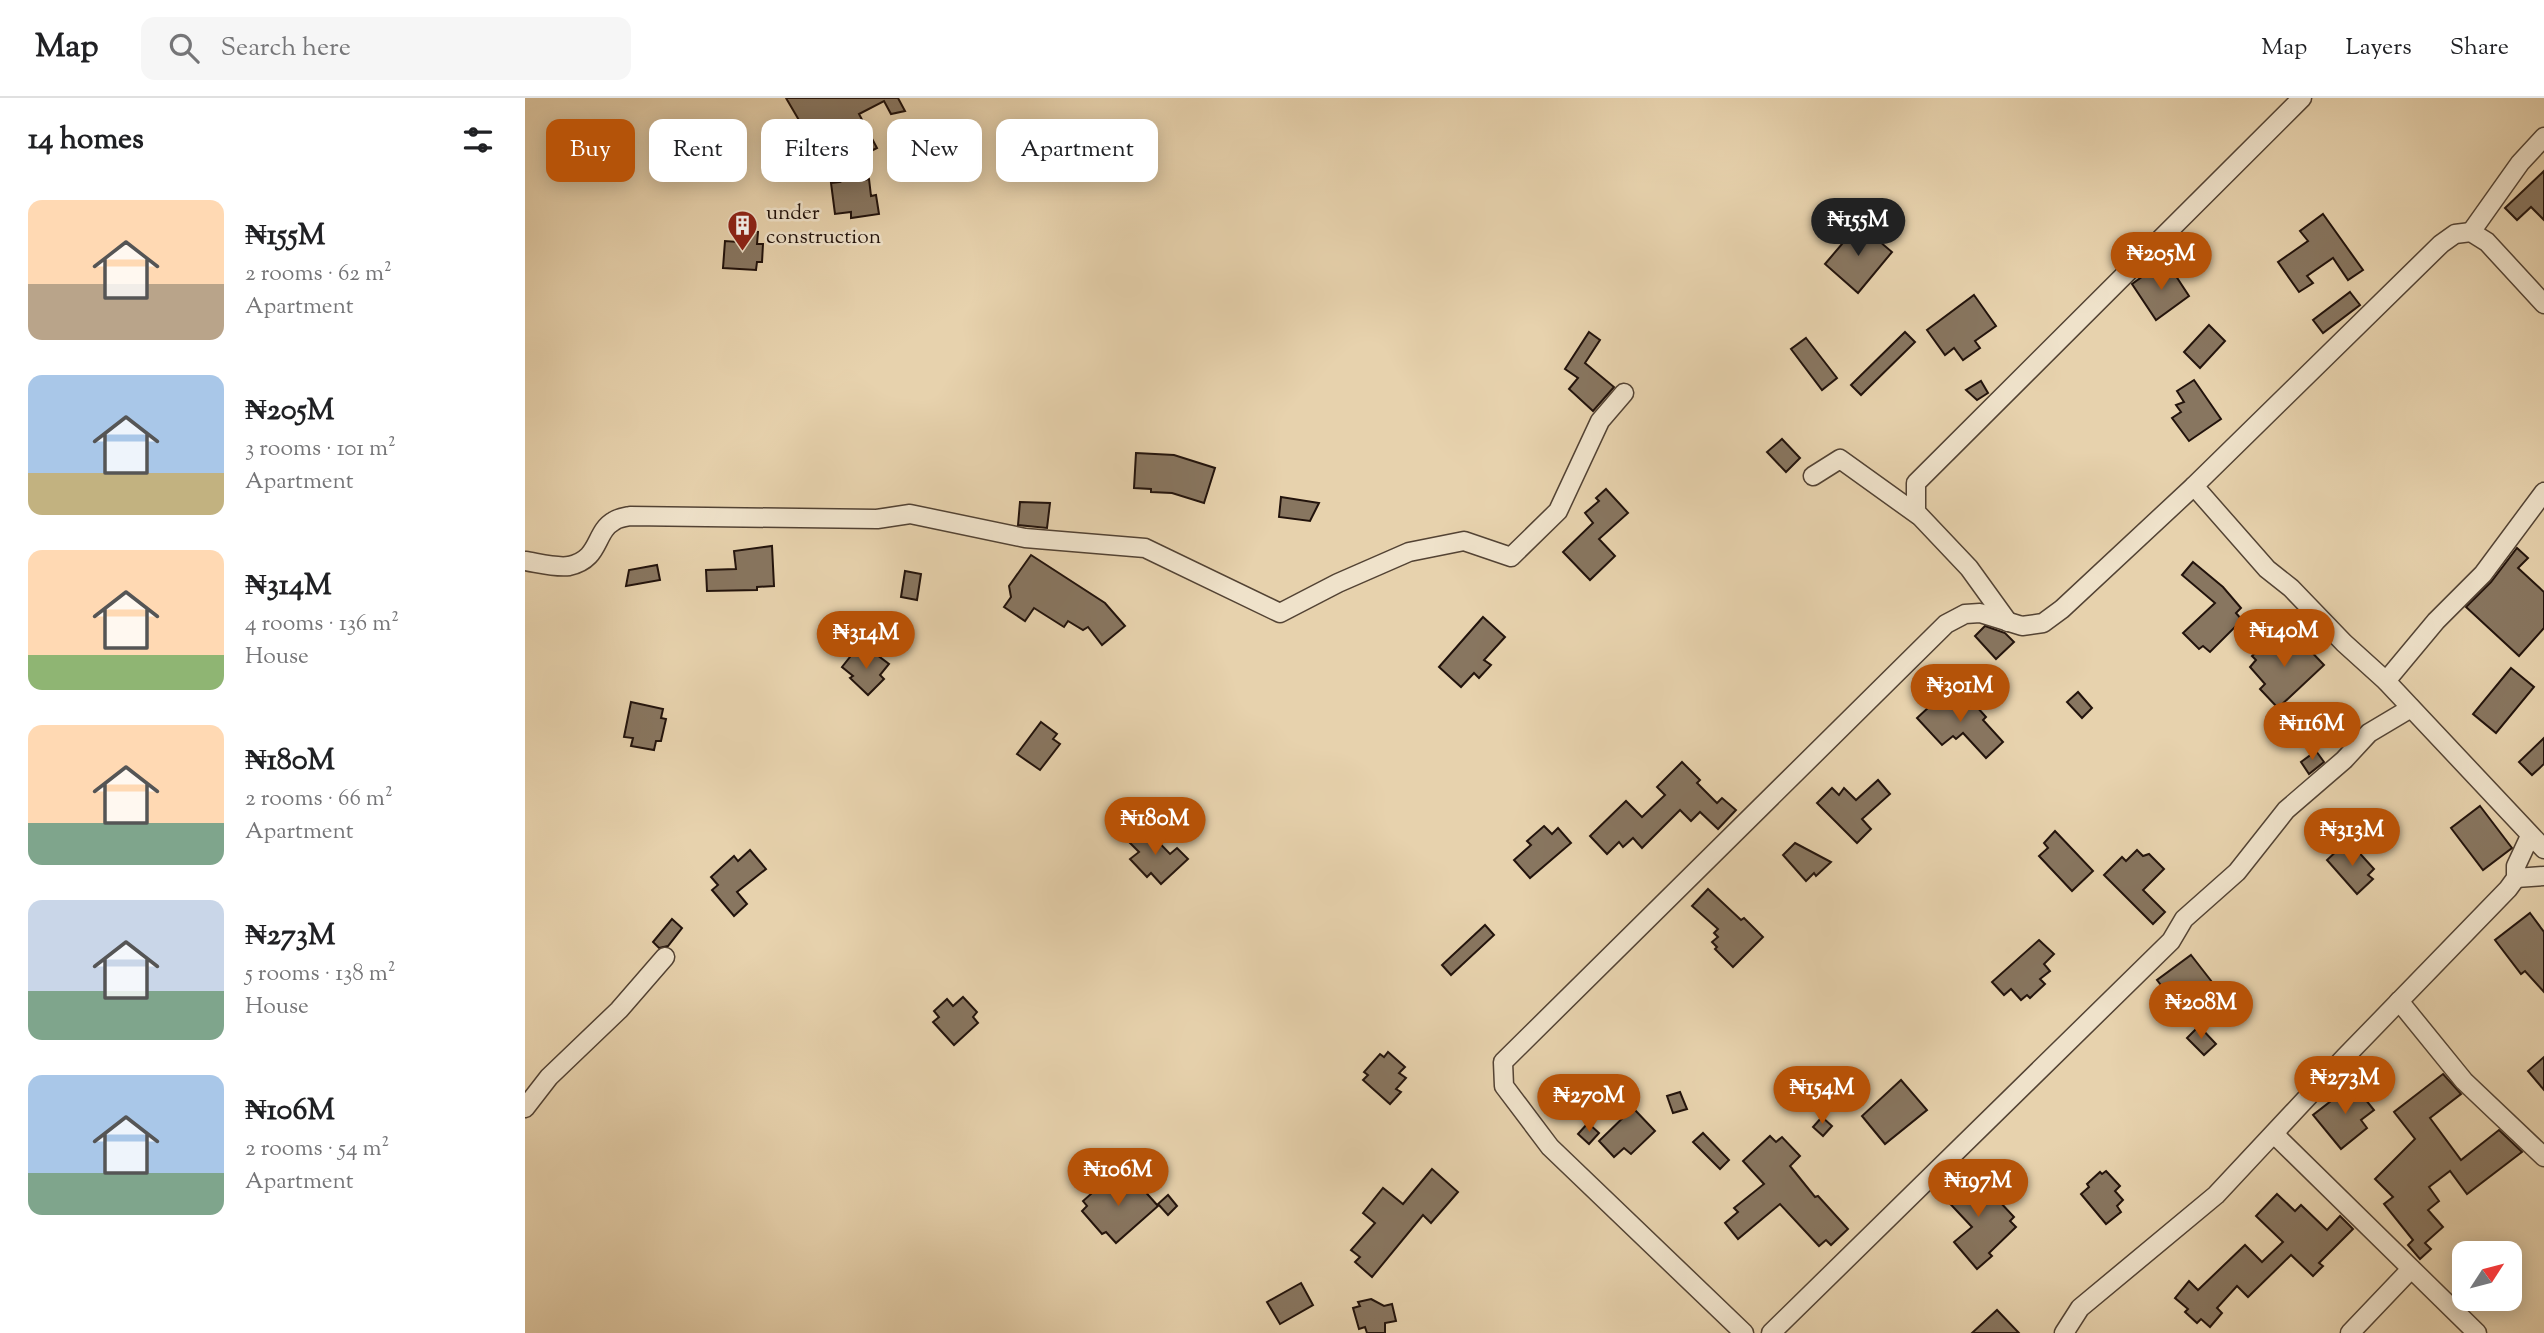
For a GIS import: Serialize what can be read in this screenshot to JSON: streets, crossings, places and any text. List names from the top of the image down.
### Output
{
  "places": {
    "building": ["under construction"]
  },
  "north": "top right",
  "page": {
    "header": "Map",
    "search": "Search here",
    "nav": ["Map", "Layers", "Share"],
    "heading": "14 homes",
    "chip": [
      "Buy",
      "Rent",
      "Filters",
      "New",
      "Apartment"
    ],
    "list": [
      {
        "name": "₦155M",
        "note": "2 rooms · 62 m² · Apartment"
      },
      {
        "name": "₦205M",
        "note": "3 rooms · 101 m² · Apartment"
      },
      {
        "name": "₦314M",
        "note": "4 rooms · 136 m² · House"
      },
      {
        "name": "₦180M",
        "note": "2 rooms · 66 m² · Apartment"
      },
      {
        "name": "₦273M",
        "note": "5 rooms · 138 m² · House"
      },
      {
        "name": "₦106M",
        "note": "2 rooms · 54 m² · Apartment"
      }
    ],
    "price": [
      "₦155M",
      "₦205M",
      "₦140M",
      "₦314M",
      "₦301M",
      "₦116M",
      "₦180M",
      "₦313M",
      "₦208M",
      "₦273M",
      "₦154M",
      "₦270M",
      "₦106M",
      "₦197M"
    ]
  }
}
